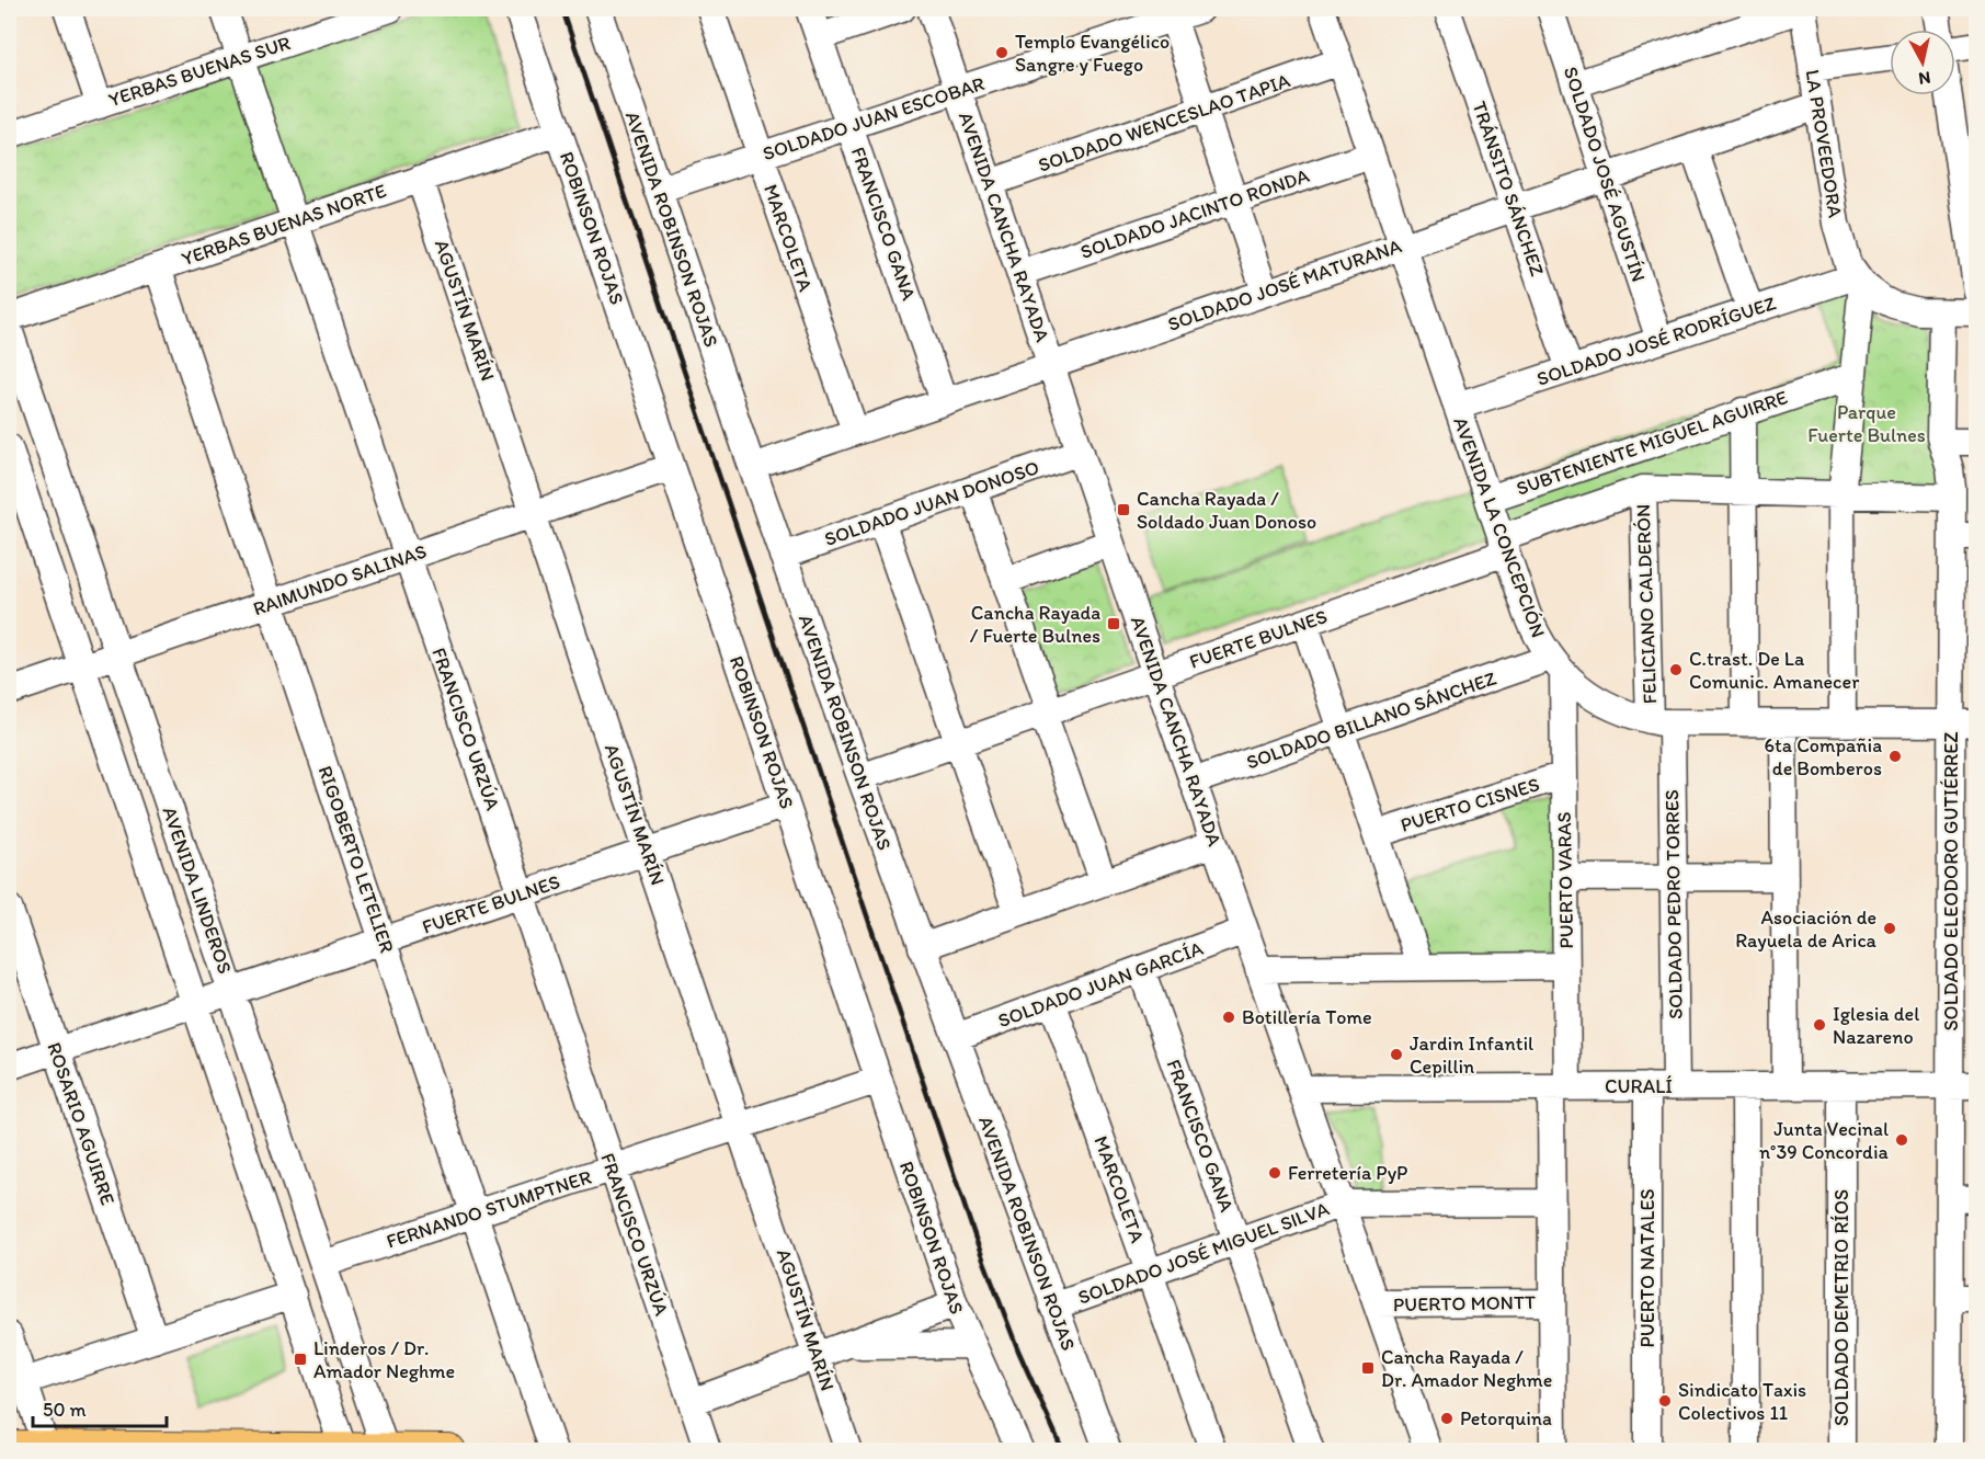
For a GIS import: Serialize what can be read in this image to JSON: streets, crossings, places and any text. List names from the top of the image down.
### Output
{
  "streets": {
    "street": [
      "YERBAS BUENAS SUR",
      "SOLDADO JUAN ESCOBAR",
      "SOLDADO WENCESLAO TAPIA",
      "LA PROVEEDORA",
      "SOLDADO JOSÉ AGUSTÍN",
      "TRÁNSITO SÁNCHEZ",
      "SOLDADO JACINTO RONDA",
      "FRANCISCO GANA",
      "YERBAS BUENAS NORTE",
      "AVENIDA CANCHA RAYADA",
      "ROBINSON ROJAS",
      "AVENIDA ROBINSON ROJAS",
      "MARCOLETA",
      "SOLDADO JOSÉ MATURANA",
      "AGUSTÍN MARÍN",
      "SOLDADO JOSÉ RODRÍGUEZ",
      "SUBTENIENTE MIGUEL AGUIRRE",
      "SOLDADO JUAN DONOSO",
      "AVENIDA LA CONCEPCIÓN",
      "RAIMUNDO SALINAS",
      "FELICIANO CALDERÓN",
      "FUERTE BULNES",
      "SOLDADO BILLANO SÁNCHEZ",
      "FRANCISCO URZÚA",
      "PUERTO CISNES",
      "RIGOBERTO LETELIER",
      "PUERTO VARAS",
      "SOLDADO ELEODORO GUTIÉRREZ",
      "AVENIDA LINDEROS",
      "SOLDADO PEDRO TORRES",
      "SOLDADO JUAN GARCÍA",
      "CURALÍ",
      "ROSARIO AGUIRRE",
      "FERNANDO STUMPTNER",
      "SOLDADO JOSÉ MIGUEL SILVA",
      "PUERTO NATALES",
      "PUERTO MONTT",
      "SOLDADO DEMETRIO RÍOS"
    ]
  },
  "crossings": [
    ["YERBAS BUENAS SUR", "FRANCISCO URZÚA"],
    ["SOLDADO JUAN ESCOBAR", "FRANCISCO GANA"],
    ["SOLDADO JUAN ESCOBAR", "AVENIDA CANCHA RAYADA"],
    ["SOLDADO JUAN ESCOBAR", "AVENIDA ROBINSON ROJAS"],
    ["SOLDADO JUAN ESCOBAR", "MARCOLETA"],
    ["SOLDADO WENCESLAO TAPIA", "AVENIDA CANCHA RAYADA"],
    ["SOLDADO WENCESLAO TAPIA", "AVENIDA LA CONCEPCIÓN"],
    ["LA PROVEEDORA", "SOLDADO JOSÉ MATURANA"],
    ["LA PROVEEDORA", "SOLDADO JOSÉ RODRÍGUEZ"],
    ["SOLDADO JOSÉ AGUSTÍN", "SOLDADO JOSÉ MATURANA"],
    ["SOLDADO JOSÉ AGUSTÍN", "SOLDADO JOSÉ RODRÍGUEZ"],
    ["TRÁNSITO SÁNCHEZ", "SOLDADO JOSÉ MATURANA"],
    ["TRÁNSITO SÁNCHEZ", "SOLDADO JOSÉ RODRÍGUEZ"],
    ["SOLDADO JACINTO RONDA", "AVENIDA CANCHA RAYADA"],
    ["SOLDADO JACINTO RONDA", "AVENIDA LA CONCEPCIÓN"],
    ["FRANCISCO GANA", "SOLDADO JOSÉ MATURANA"],
    ["FRANCISCO GANA", "SOLDADO JUAN GARCÍA"],
    ["FRANCISCO GANA", "SOLDADO JOSÉ MIGUEL SILVA"],
    ["YERBAS BUENAS NORTE", "ROBINSON ROJAS"],
    ["YERBAS BUENAS NORTE", "AGUSTÍN MARÍN"],
    ["YERBAS BUENAS NORTE", "FRANCISCO URZÚA"],
    ["YERBAS BUENAS NORTE", "RIGOBERTO LETELIER"],
    ["AVENIDA CANCHA RAYADA", "SOLDADO JOSÉ MATURANA"],
    ["AVENIDA CANCHA RAYADA", "SOLDADO JUAN DONOSO"],
    ["AVENIDA CANCHA RAYADA", "FUERTE BULNES"],
    ["AVENIDA CANCHA RAYADA", "SOLDADO BILLANO SÁNCHEZ"],
    ["AVENIDA CANCHA RAYADA", "SOLDADO JUAN GARCÍA"],
    ["AVENIDA CANCHA RAYADA", "CURALÍ"],
    ["AVENIDA CANCHA RAYADA", "SOLDADO JOSÉ MIGUEL SILVA"],
    ["AVENIDA CANCHA RAYADA", "PUERTO MONTT"],
    ["ROBINSON ROJAS", "RAIMUNDO SALINAS"],
    ["ROBINSON ROJAS", "FUERTE BULNES"],
    ["ROBINSON ROJAS", "FERNANDO STUMPTNER"],
    ["AVENIDA ROBINSON ROJAS", "SOLDADO JOSÉ MATURANA"],
    ["AVENIDA ROBINSON ROJAS", "SOLDADO JUAN DONOSO"],
    ["AVENIDA ROBINSON ROJAS", "FUERTE BULNES"],
    ["AVENIDA ROBINSON ROJAS", "SOLDADO JUAN GARCÍA"],
    ["AVENIDA ROBINSON ROJAS", "SOLDADO JOSÉ MIGUEL SILVA"],
    ["MARCOLETA", "SOLDADO JOSÉ MATURANA"],
    ["MARCOLETA", "SOLDADO JUAN GARCÍA"],
    ["MARCOLETA", "SOLDADO JOSÉ MIGUEL SILVA"],
    ["SOLDADO JOSÉ MATURANA", "AVENIDA LA CONCEPCIÓN"],
    ["AGUSTÍN MARÍN", "RAIMUNDO SALINAS"],
    ["AGUSTÍN MARÍN", "FUERTE BULNES"],
    ["AGUSTÍN MARÍN", "FERNANDO STUMPTNER"],
    ["SOLDADO JOSÉ RODRÍGUEZ", "AVENIDA LA CONCEPCIÓN"],
    ["SUBTENIENTE MIGUEL AGUIRRE", "AVENIDA LA CONCEPCIÓN"],
    ["SUBTENIENTE MIGUEL AGUIRRE", "FELICIANO CALDERÓN"],
    ["SUBTENIENTE MIGUEL AGUIRRE", "FUERTE BULNES"],
    ["SUBTENIENTE MIGUEL AGUIRRE", "SOLDADO ELEODORO GUTIÉRREZ"],
    ["AVENIDA LA CONCEPCIÓN", "FELICIANO CALDERÓN"],
    ["AVENIDA LA CONCEPCIÓN", "FUERTE BULNES"],
    ["AVENIDA LA CONCEPCIÓN", "SOLDADO BILLANO SÁNCHEZ"],
    ["AVENIDA LA CONCEPCIÓN", "PUERTO VARAS"],
    ["AVENIDA LA CONCEPCIÓN", "SOLDADO ELEODORO GUTIÉRREZ"],
    ["AVENIDA LA CONCEPCIÓN", "SOLDADO PEDRO TORRES"],
    ["RAIMUNDO SALINAS", "FRANCISCO URZÚA"],
    ["RAIMUNDO SALINAS", "RIGOBERTO LETELIER"],
    ["RAIMUNDO SALINAS", "AVENIDA LINDEROS"],
    ["FELICIANO CALDERÓN", "SOLDADO PEDRO TORRES"],
    ["FUERTE BULNES", "FRANCISCO URZÚA"],
    ["FUERTE BULNES", "RIGOBERTO LETELIER"],
    ["FUERTE BULNES", "AVENIDA LINDEROS"],
    ["FUERTE BULNES", "ROSARIO AGUIRRE"],
    ["SOLDADO BILLANO SÁNCHEZ", "PUERTO VARAS"],
    ["FRANCISCO URZÚA", "FERNANDO STUMPTNER"],
    ["PUERTO CISNES", "PUERTO VARAS"],
    ["RIGOBERTO LETELIER", "FERNANDO STUMPTNER"],
    ["PUERTO VARAS", "CURALÍ"],
    ["PUERTO VARAS", "SOLDADO JOSÉ MIGUEL SILVA"],
    ["PUERTO VARAS", "PUERTO MONTT"],
    ["SOLDADO ELEODORO GUTIÉRREZ", "CURALÍ"],
    ["AVENIDA LINDEROS", "FERNANDO STUMPTNER"],
    ["SOLDADO PEDRO TORRES", "CURALÍ"],
    ["CURALÍ", "PUERTO NATALES"],
    ["CURALÍ", "SOLDADO DEMETRIO RÍOS"]
  ],
  "parks": ["Parque Fuerte Bulnes"],
  "places": {
    "other": [
      "Templo Evangélico Sangre y Fuego",
      "C.trast. De La Comunic. Amanecer",
      "6ta Compañia de Bomberos",
      "Asociación de Rayuela de Arica",
      "Botillería Tome",
      "Iglesia del Nazareno",
      "Jardin Infantil Cepillin",
      "Junta Vecinal n°39 Concordia",
      "Ferretería PyP",
      "Sindicato Taxis Colectivos 11",
      "Petorquina"
    ],
    "transit": [
      "Cancha Rayada / Soldado Juan Donoso",
      "Cancha Rayada / Fuerte Bulnes",
      "Linderos / Dr. Amador Neghme",
      "Cancha Rayada / Dr. Amador Neghme"
    ]
  },
  "scale_bar": "50 m",
  "north": "bottom"
}
